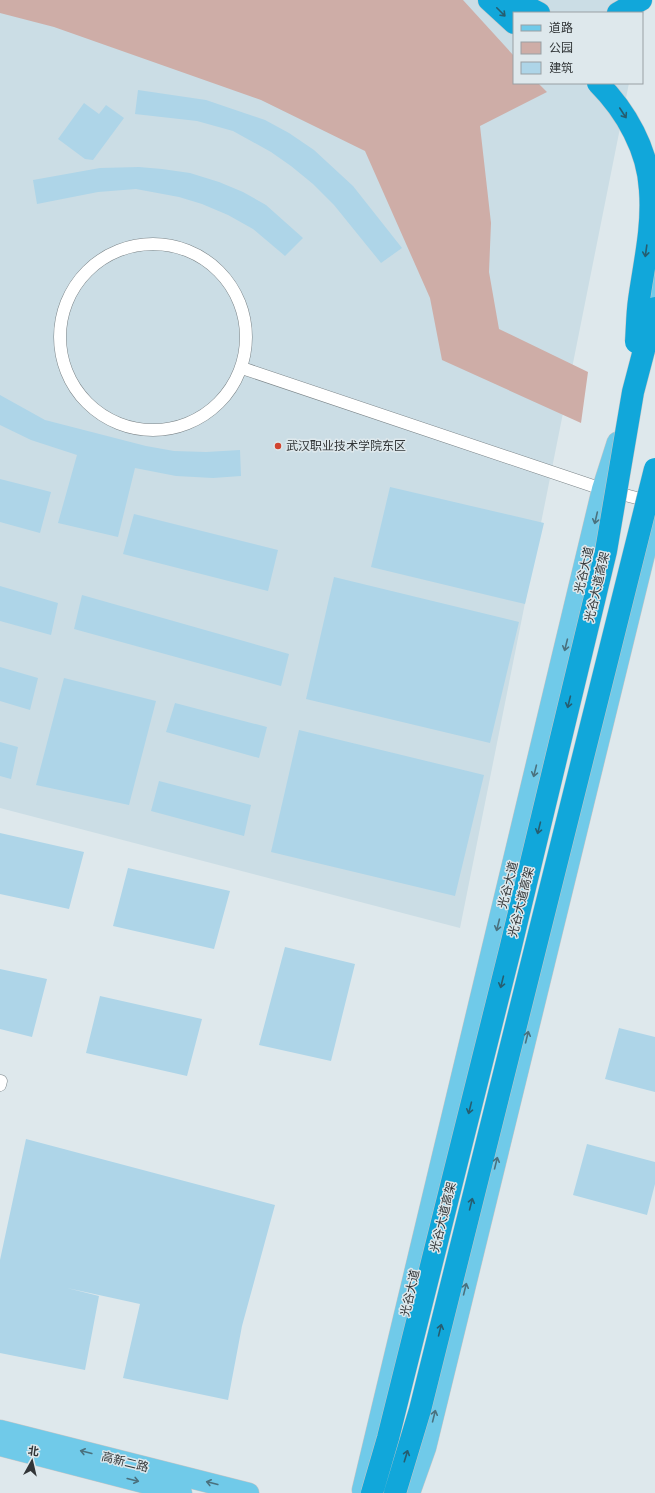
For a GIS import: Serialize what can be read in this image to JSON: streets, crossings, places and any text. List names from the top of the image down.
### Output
{
  "streets": {
    "highway": ["光谷大道高架"],
    "main road": ["光谷大道", "高新二路"]
  },
  "places": ["武汉职业技术学院东区"],
  "legend": ["道路", "公园", "建筑"],
  "north": "top"
}
